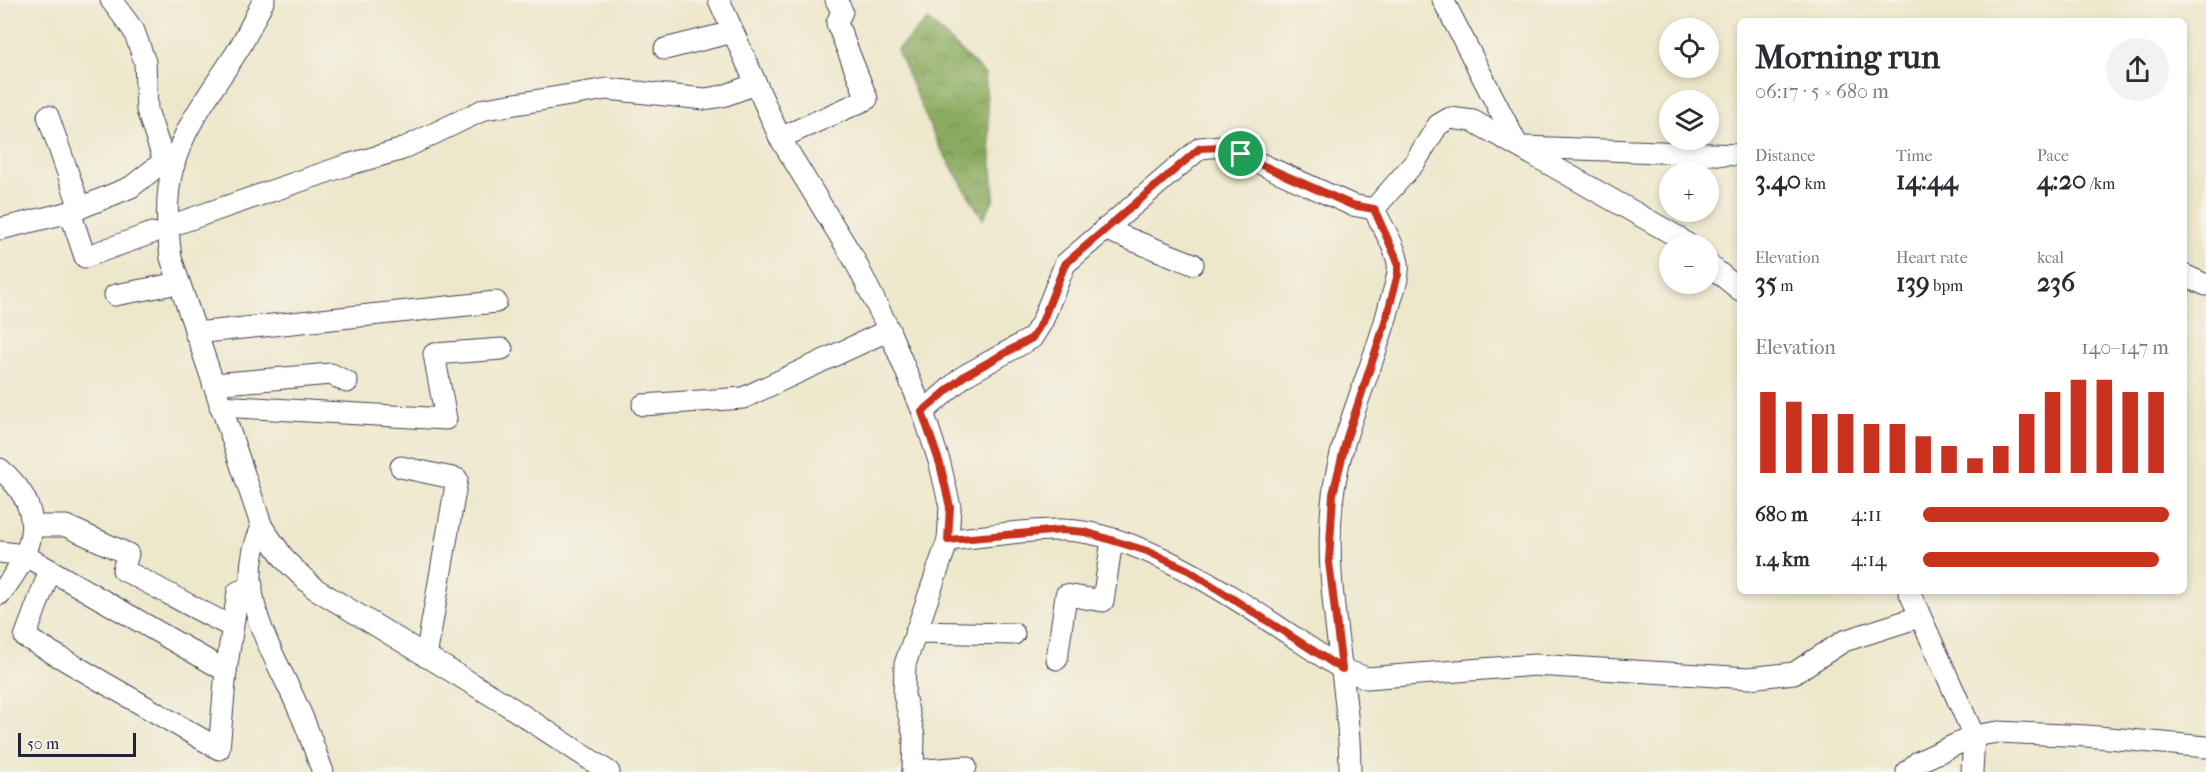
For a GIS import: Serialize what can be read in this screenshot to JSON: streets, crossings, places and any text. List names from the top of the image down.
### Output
{
  "scale_bar": "50 m",
  "page": {
    "map_buttons": ["+", "−"],
    "heading": ["Morning run", "06:17 · 5 × 680 m"],
    "stats": [
      ["Distance", "3.40 km"],
      ["Time", "14:44"],
      ["Pace", "4:20 /km"],
      ["Elevation", "35 m"],
      ["Heart rate", "139 bpm"],
      ["kcal", "236"]
    ],
    "chart": ["Elevation", "140–147 m"],
    "list": [
      {
        "name": "680 m",
        "note": "4:11"
      },
      {
        "name": "1.4 km",
        "note": "4:14"
      }
    ],
    "scale": "50 m"
  }
}
